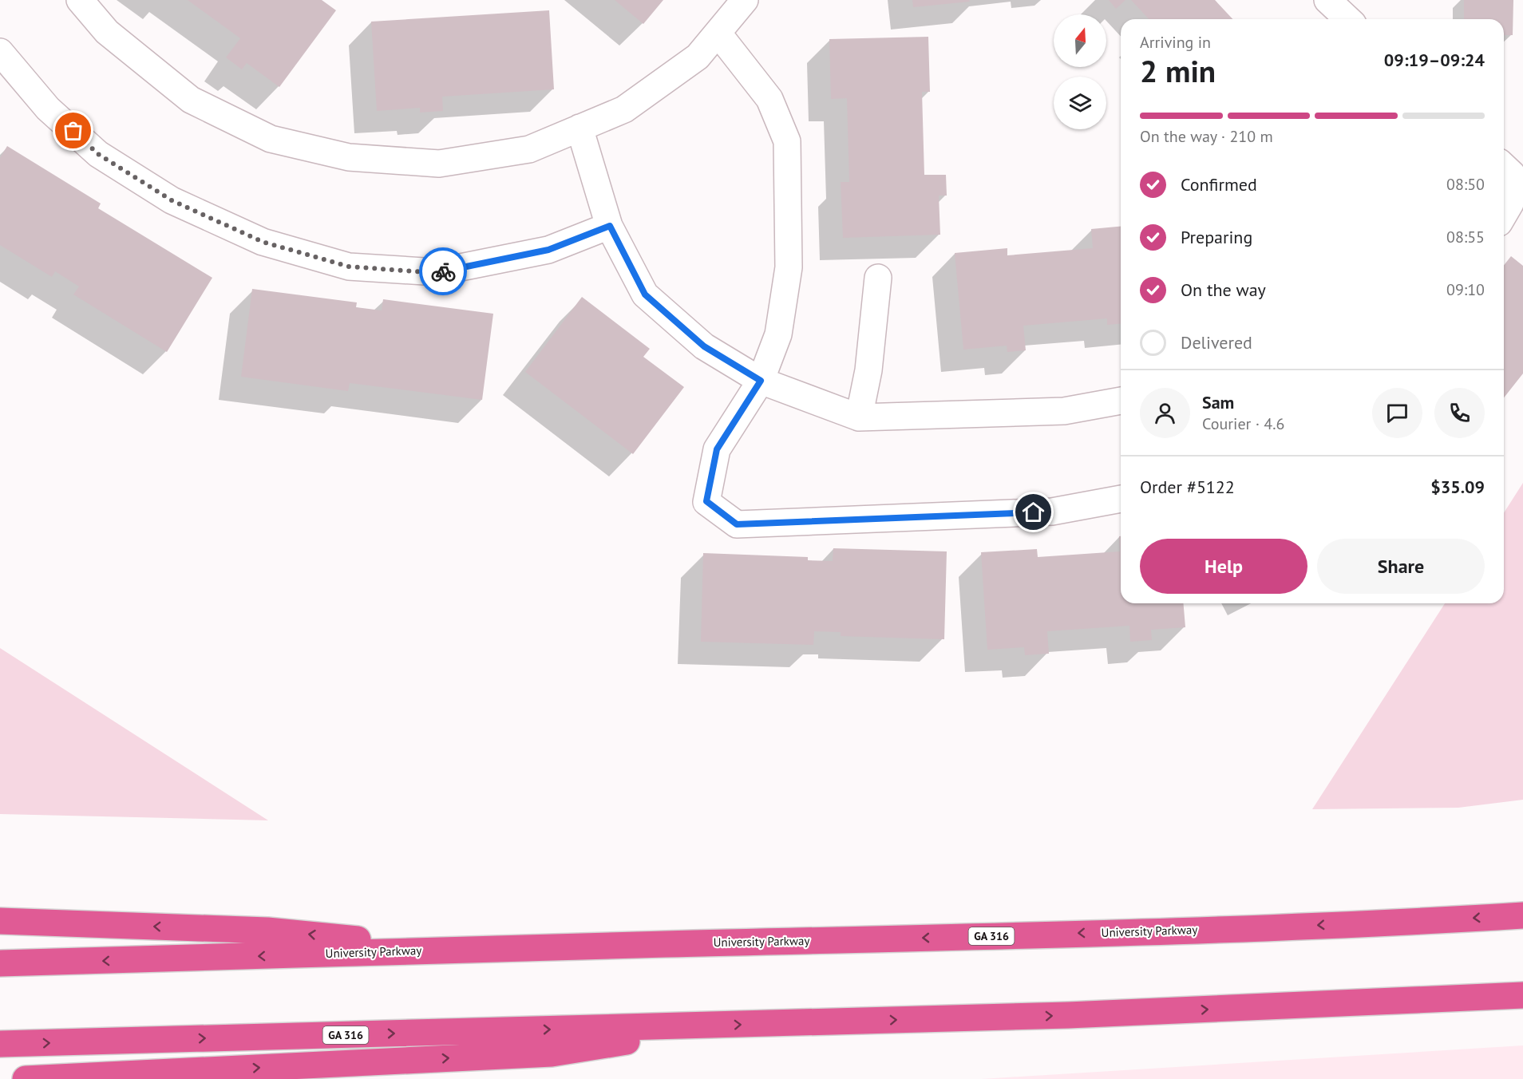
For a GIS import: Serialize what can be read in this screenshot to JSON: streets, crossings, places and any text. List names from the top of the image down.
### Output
{
  "streets": {
    "highway": ["University Parkway", "GA 316"]
  },
  "north": "top",
  "page": {
    "heading": ["2 min", "Arriving in", "09:19–09:24"],
    "panel": [
      "Sam",
      "Courier · 4.6",
      "Order #5122",
      "$35.09"
    ],
    "bar": "On the way · 210 m",
    "list": [
      ["Confirmed", "08:50"],
      ["Preparing", "08:55"],
      ["On the way", "09:10"],
      "Delivered"
    ],
    "buttons": ["Help", "Share"]
  }
}
